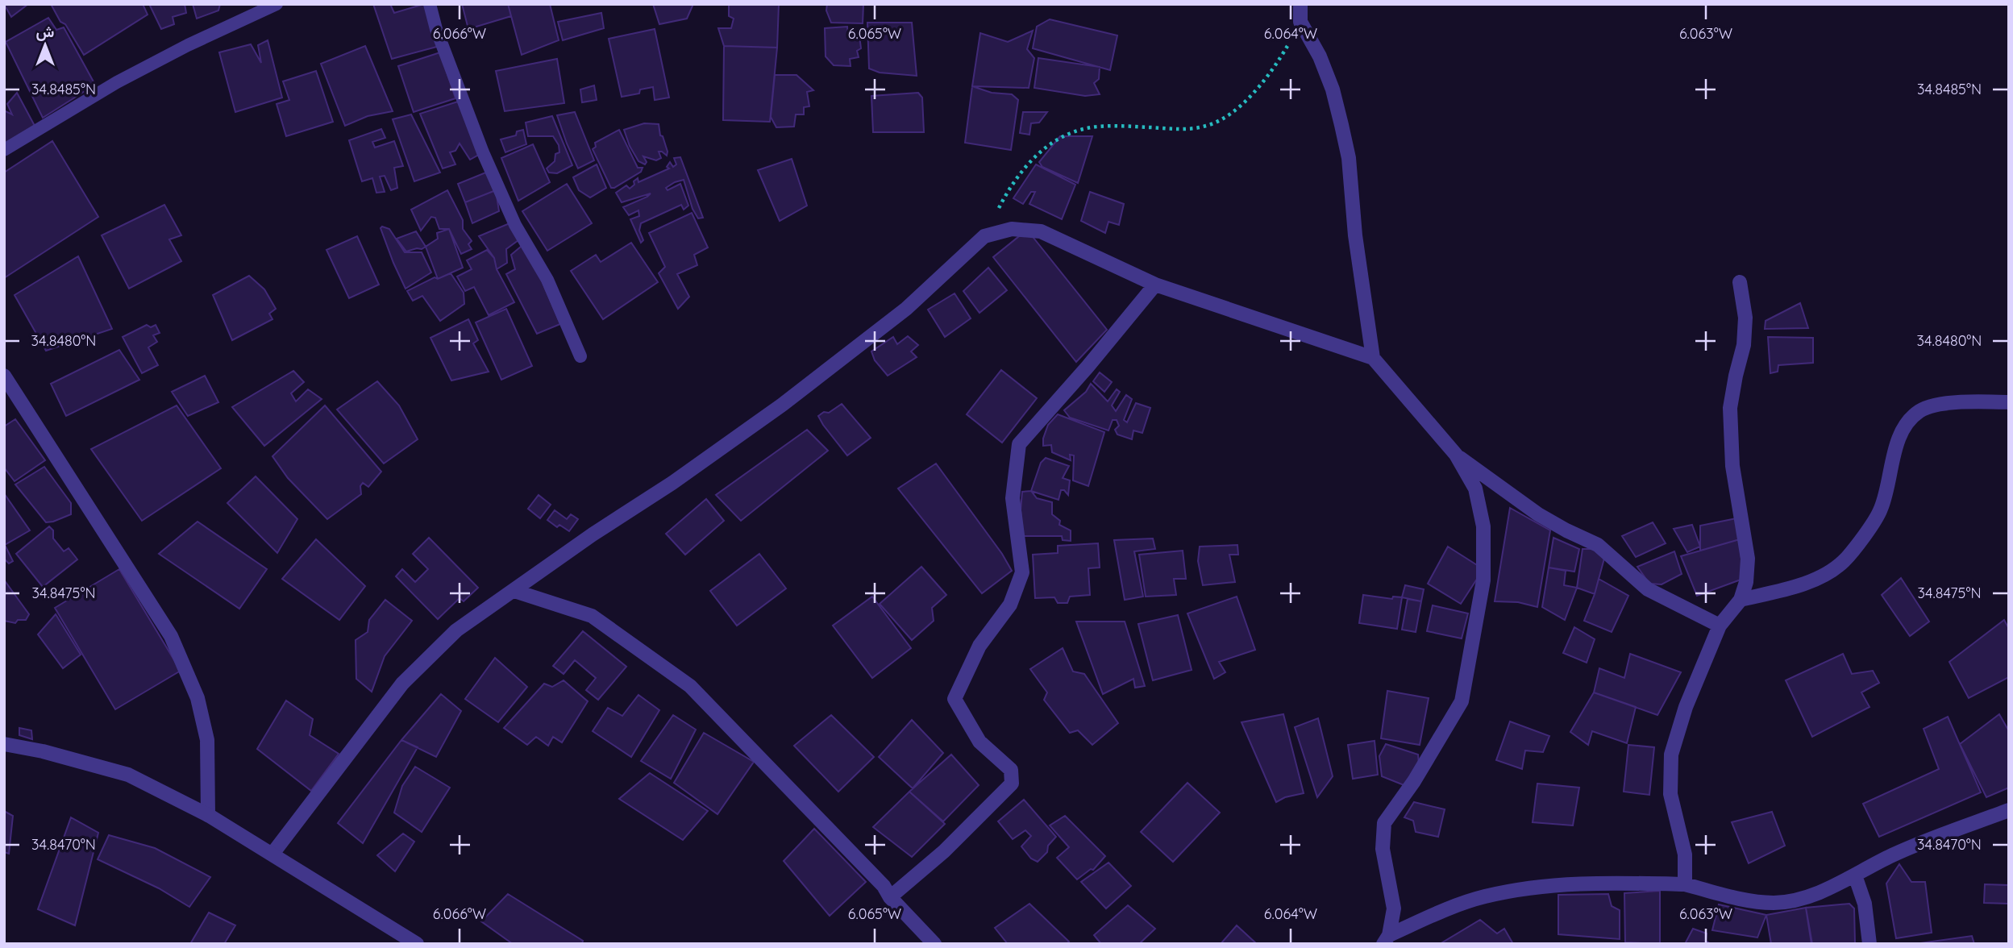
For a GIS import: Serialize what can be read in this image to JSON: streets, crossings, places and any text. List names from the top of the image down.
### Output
{
  "north": "top",
  "coordinates": [
    "6.066°W",
    "6.065°W",
    "6.064°W",
    "6.063°W",
    "34.8485°N",
    "34.8480°N",
    "34.8475°N",
    "34.8470°N"
  ]
}
